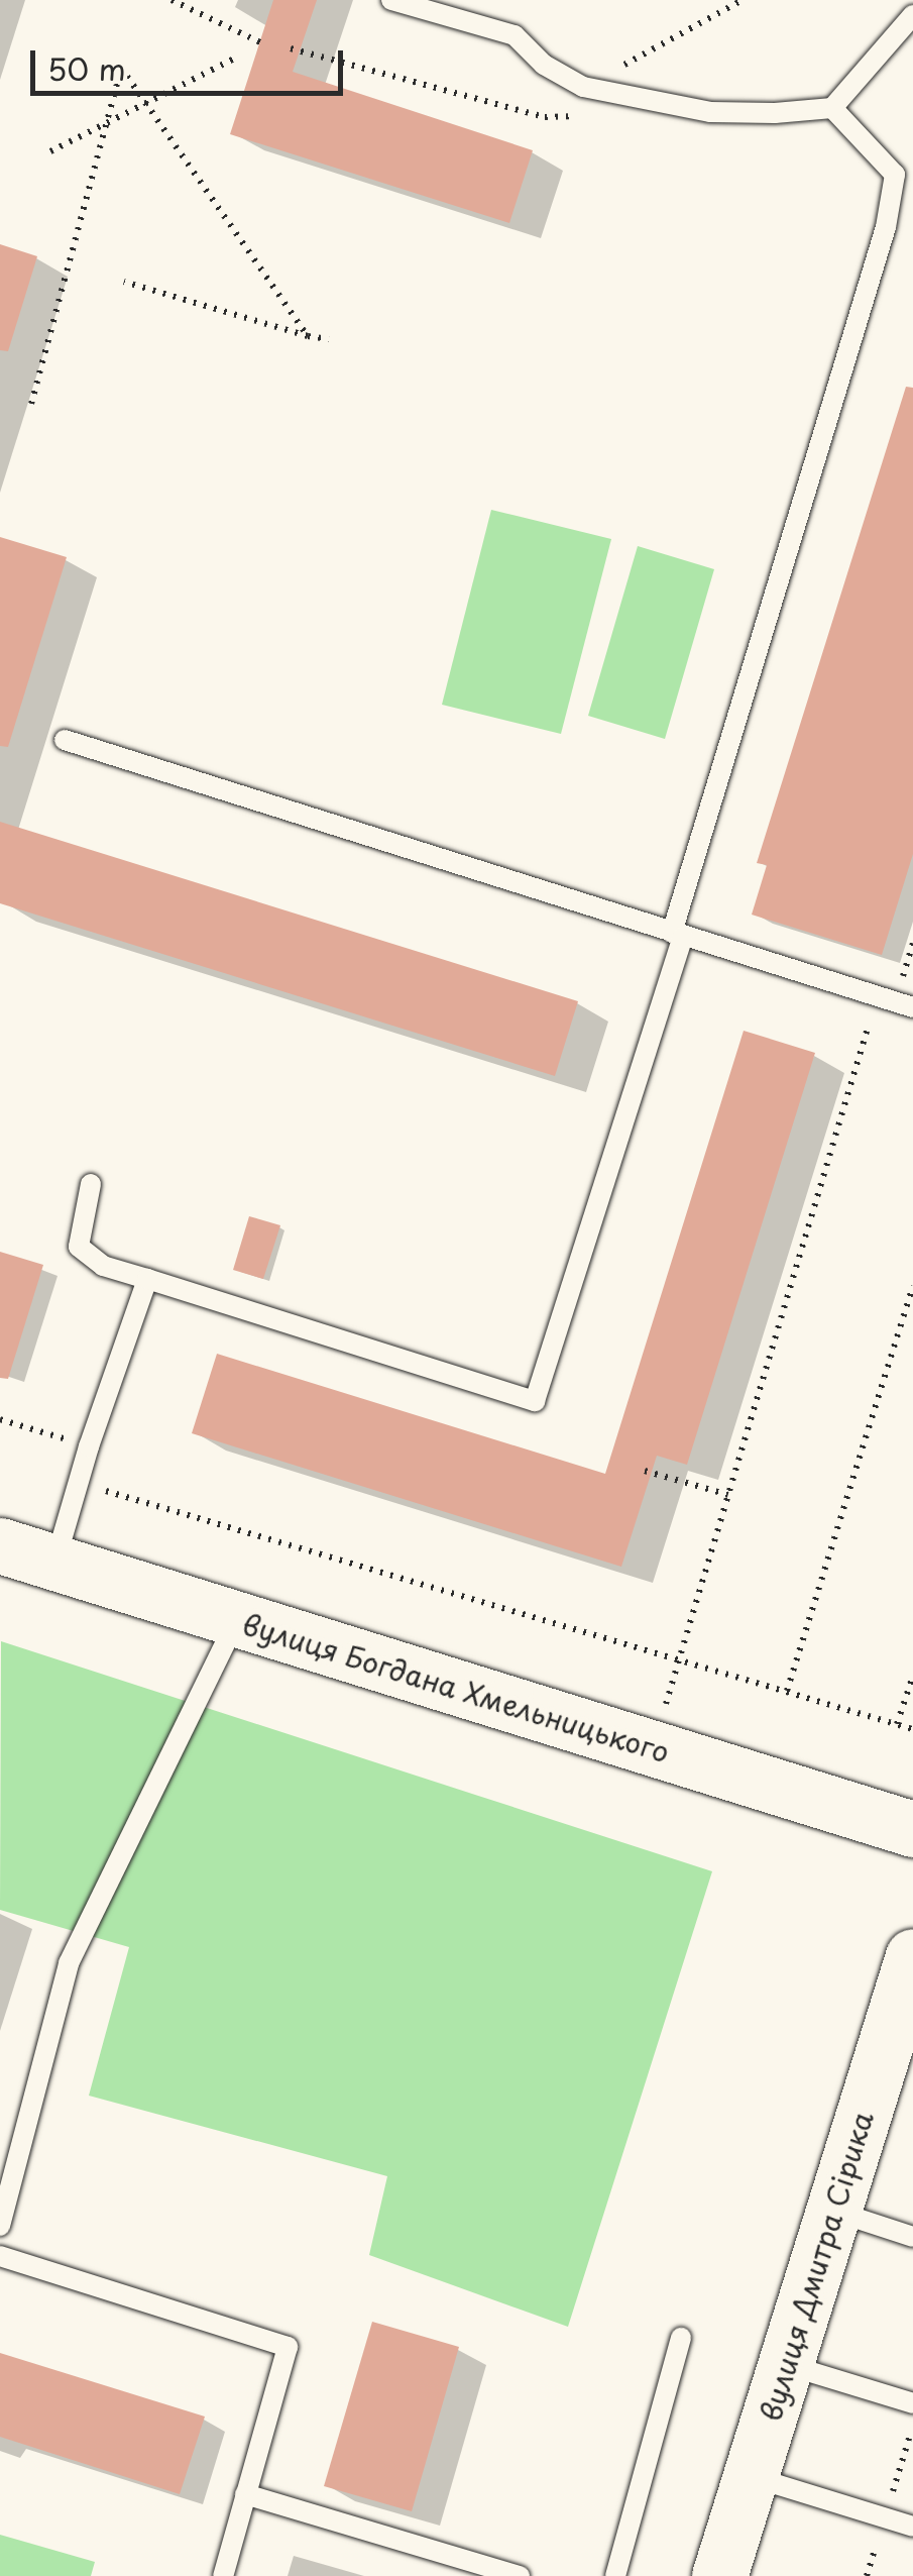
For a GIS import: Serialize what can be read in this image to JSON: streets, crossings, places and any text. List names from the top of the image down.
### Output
{
  "streets": {
    "street": ["вулиця Богдана Хмельницького", "вулиця Дмитра Сірика"]
  },
  "scale_bar": "50 m"
}
